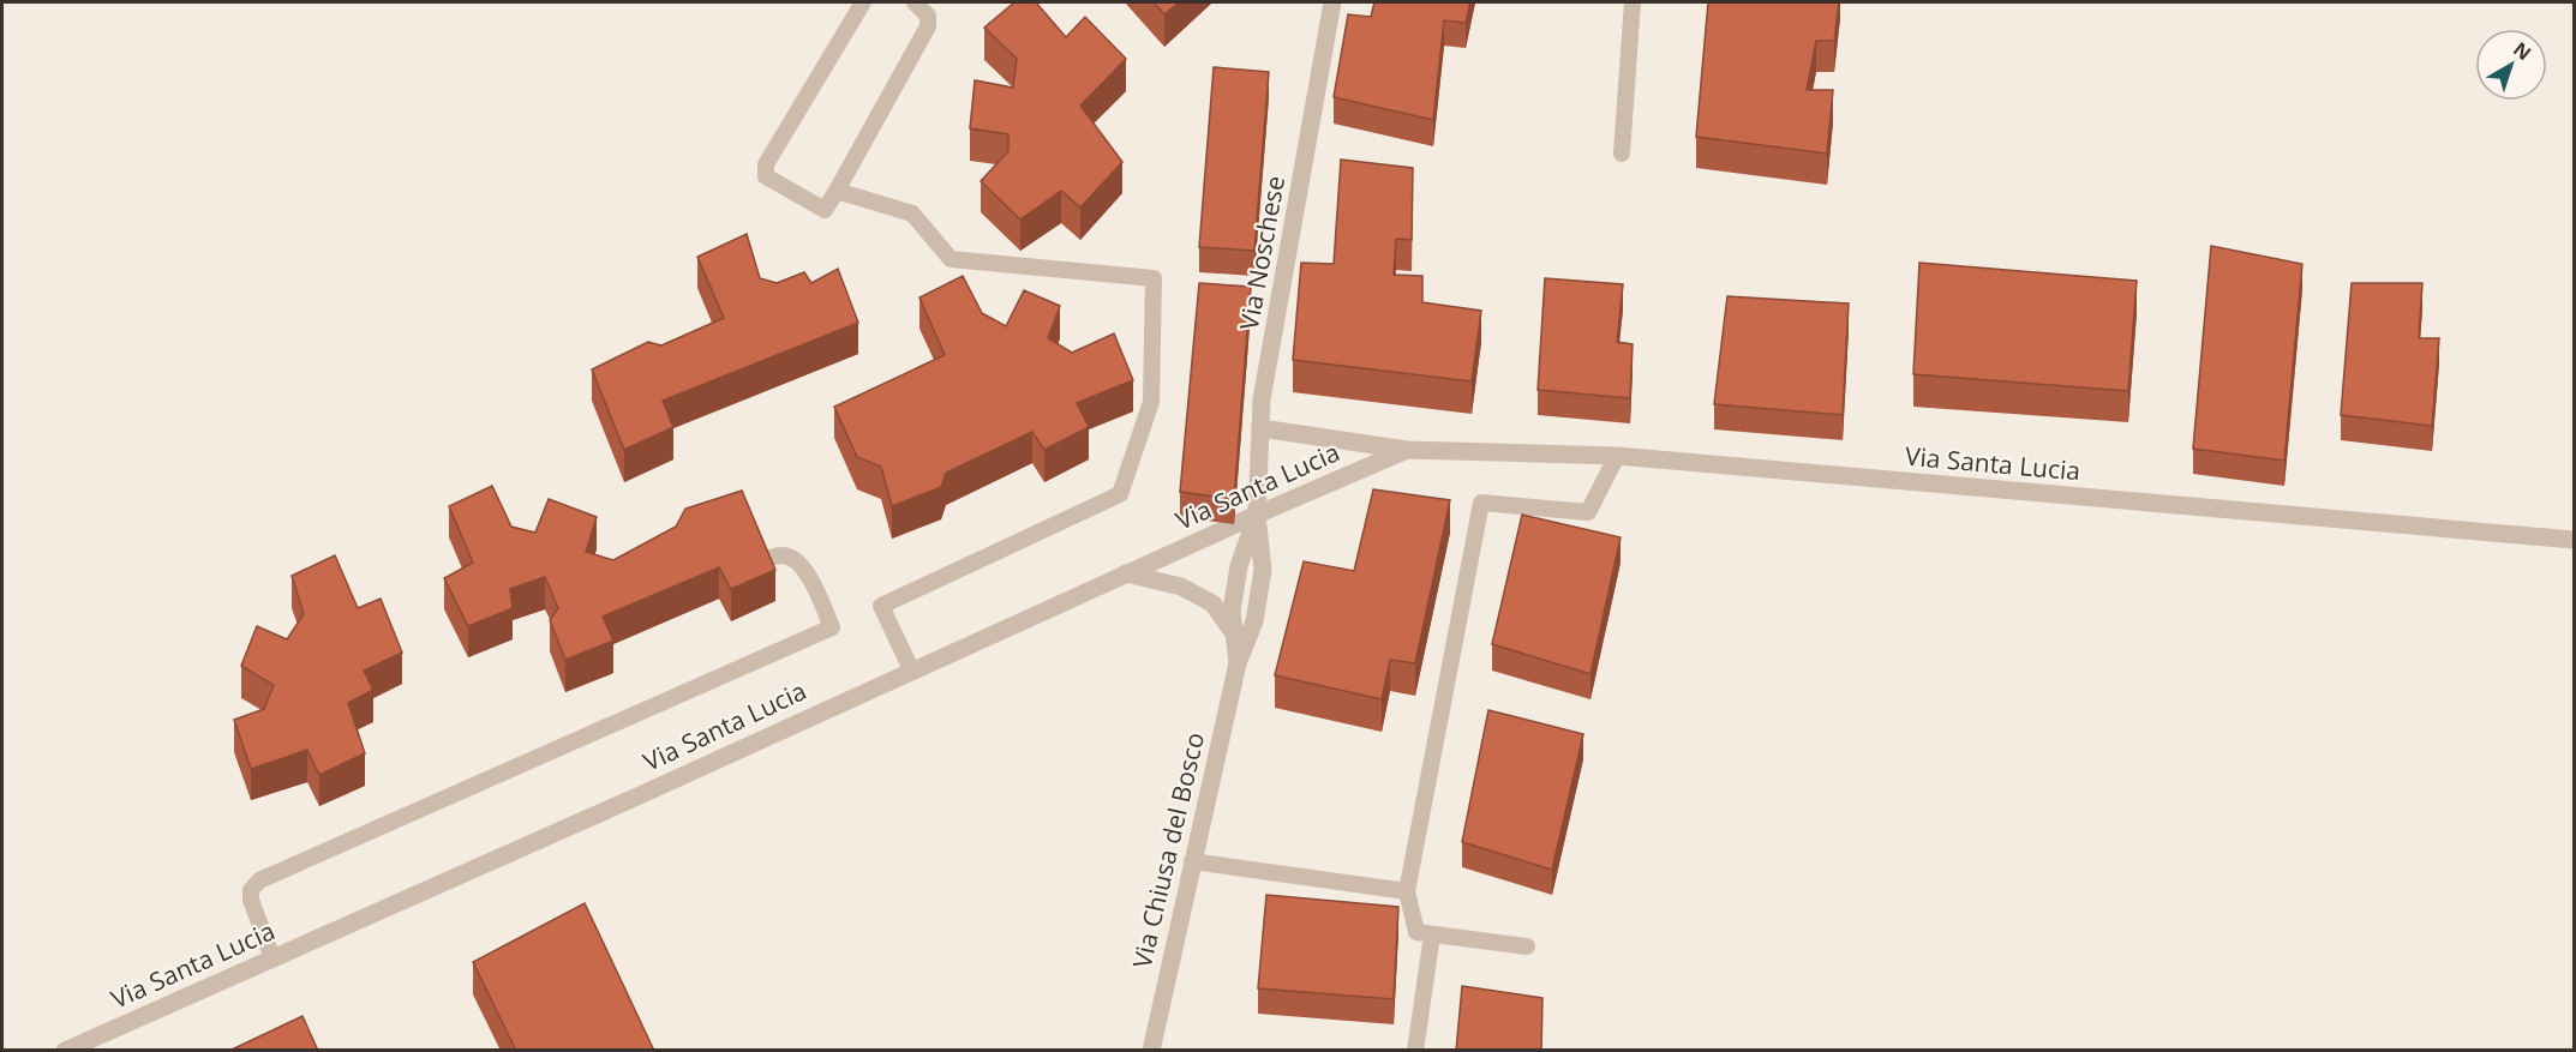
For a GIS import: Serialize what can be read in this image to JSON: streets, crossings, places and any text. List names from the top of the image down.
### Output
{
  "streets": {
    "street": ["Via Noschese", "Via Santa Lucia", "Via Chiusa del Bosco"]
  },
  "crossings": [
    ["Via Noschese", "Via Santa Lucia"],
    ["Via Noschese", "Via Chiusa del Bosco"],
    ["Via Santa Lucia", "Via Chiusa del Bosco"]
  ],
  "north": "top right"
}
